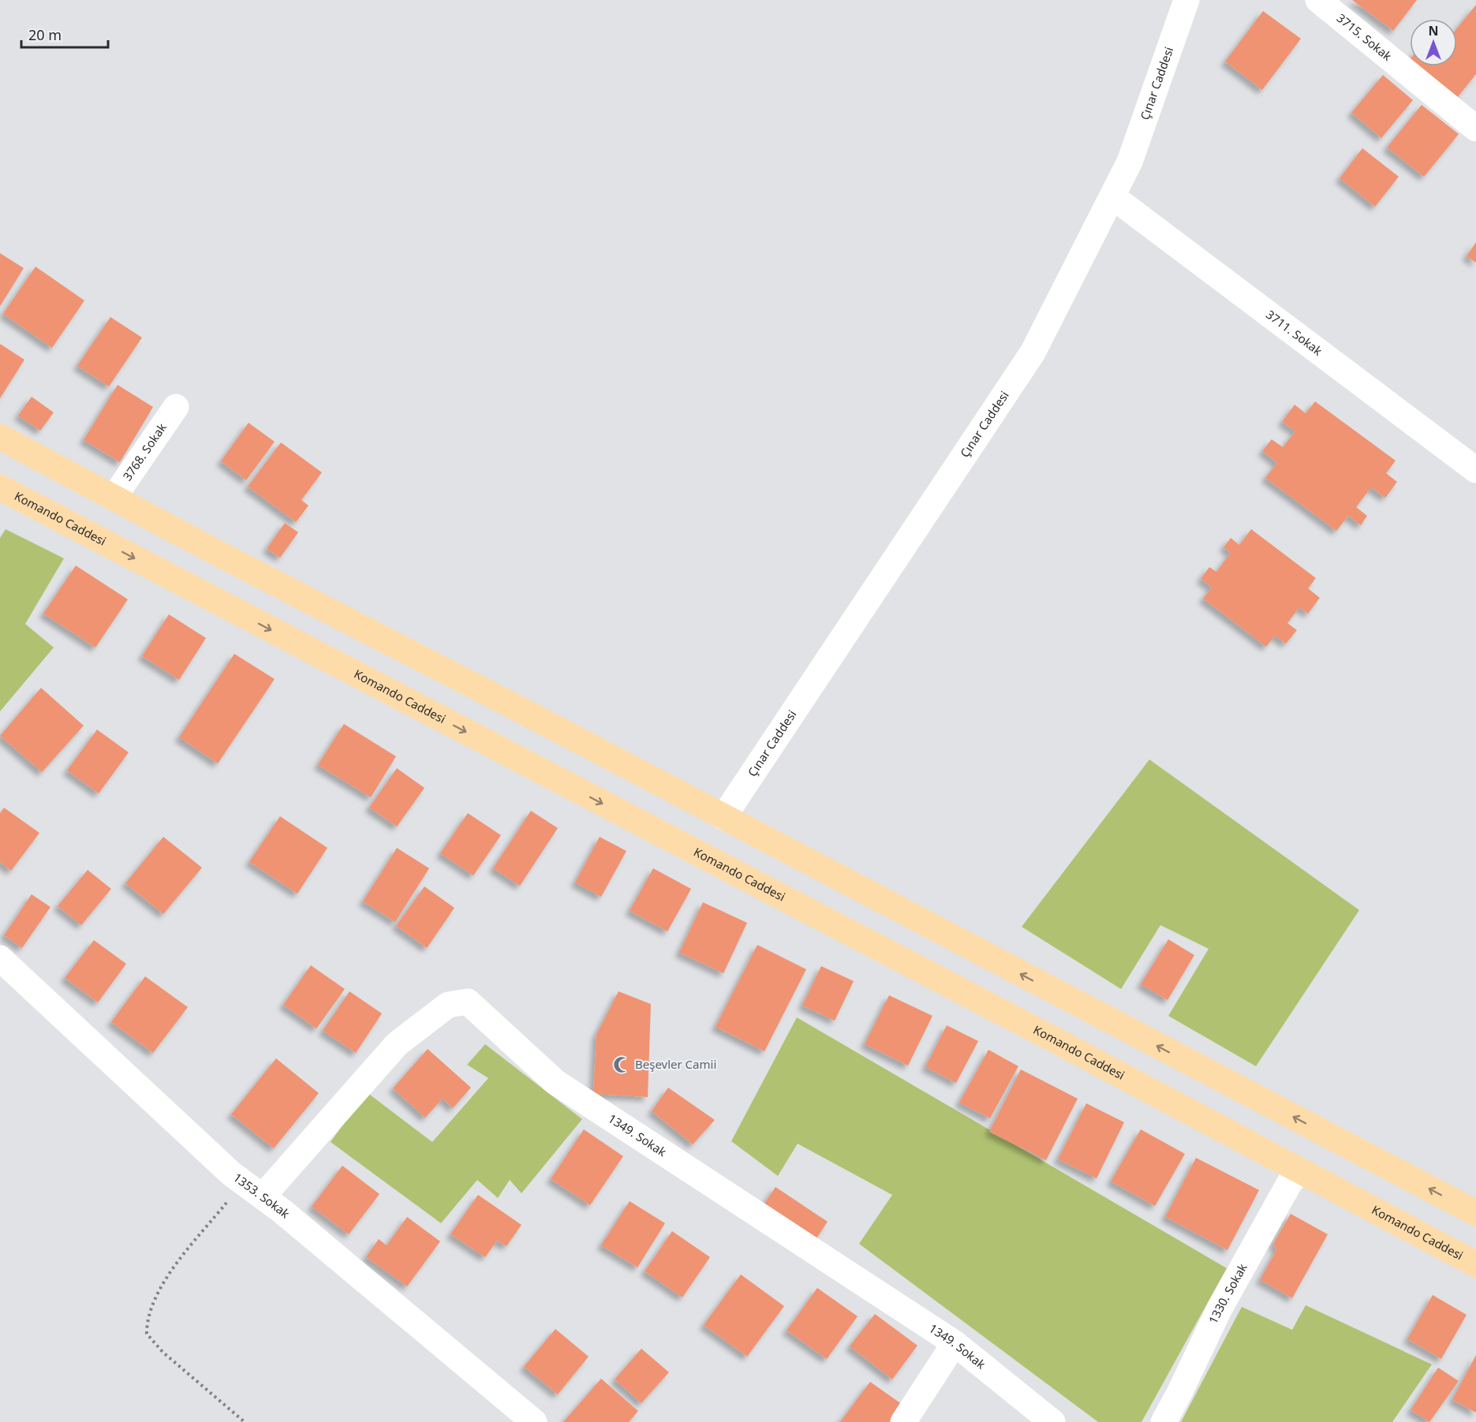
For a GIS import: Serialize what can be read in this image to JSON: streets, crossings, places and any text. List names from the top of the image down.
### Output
{
  "streets": {
    "main road": ["Komando Caddesi"],
    "street": [
      "3715. Sokak",
      "Çınar Caddesi",
      "3711. Sokak",
      "3768. Sokak",
      "1349. Sokak",
      "1353. Sokak",
      "1330. Sokak"
    ]
  },
  "crossings": [
    ["Çınar Caddesi", "3711. Sokak"],
    ["Komando Caddesi", "1330. Sokak"],
    ["1349. Sokak", "1353. Sokak"]
  ],
  "places": {
    "mosque": ["Beşevler Camii"]
  },
  "scale_bar": "20 m",
  "north": "top"
}
